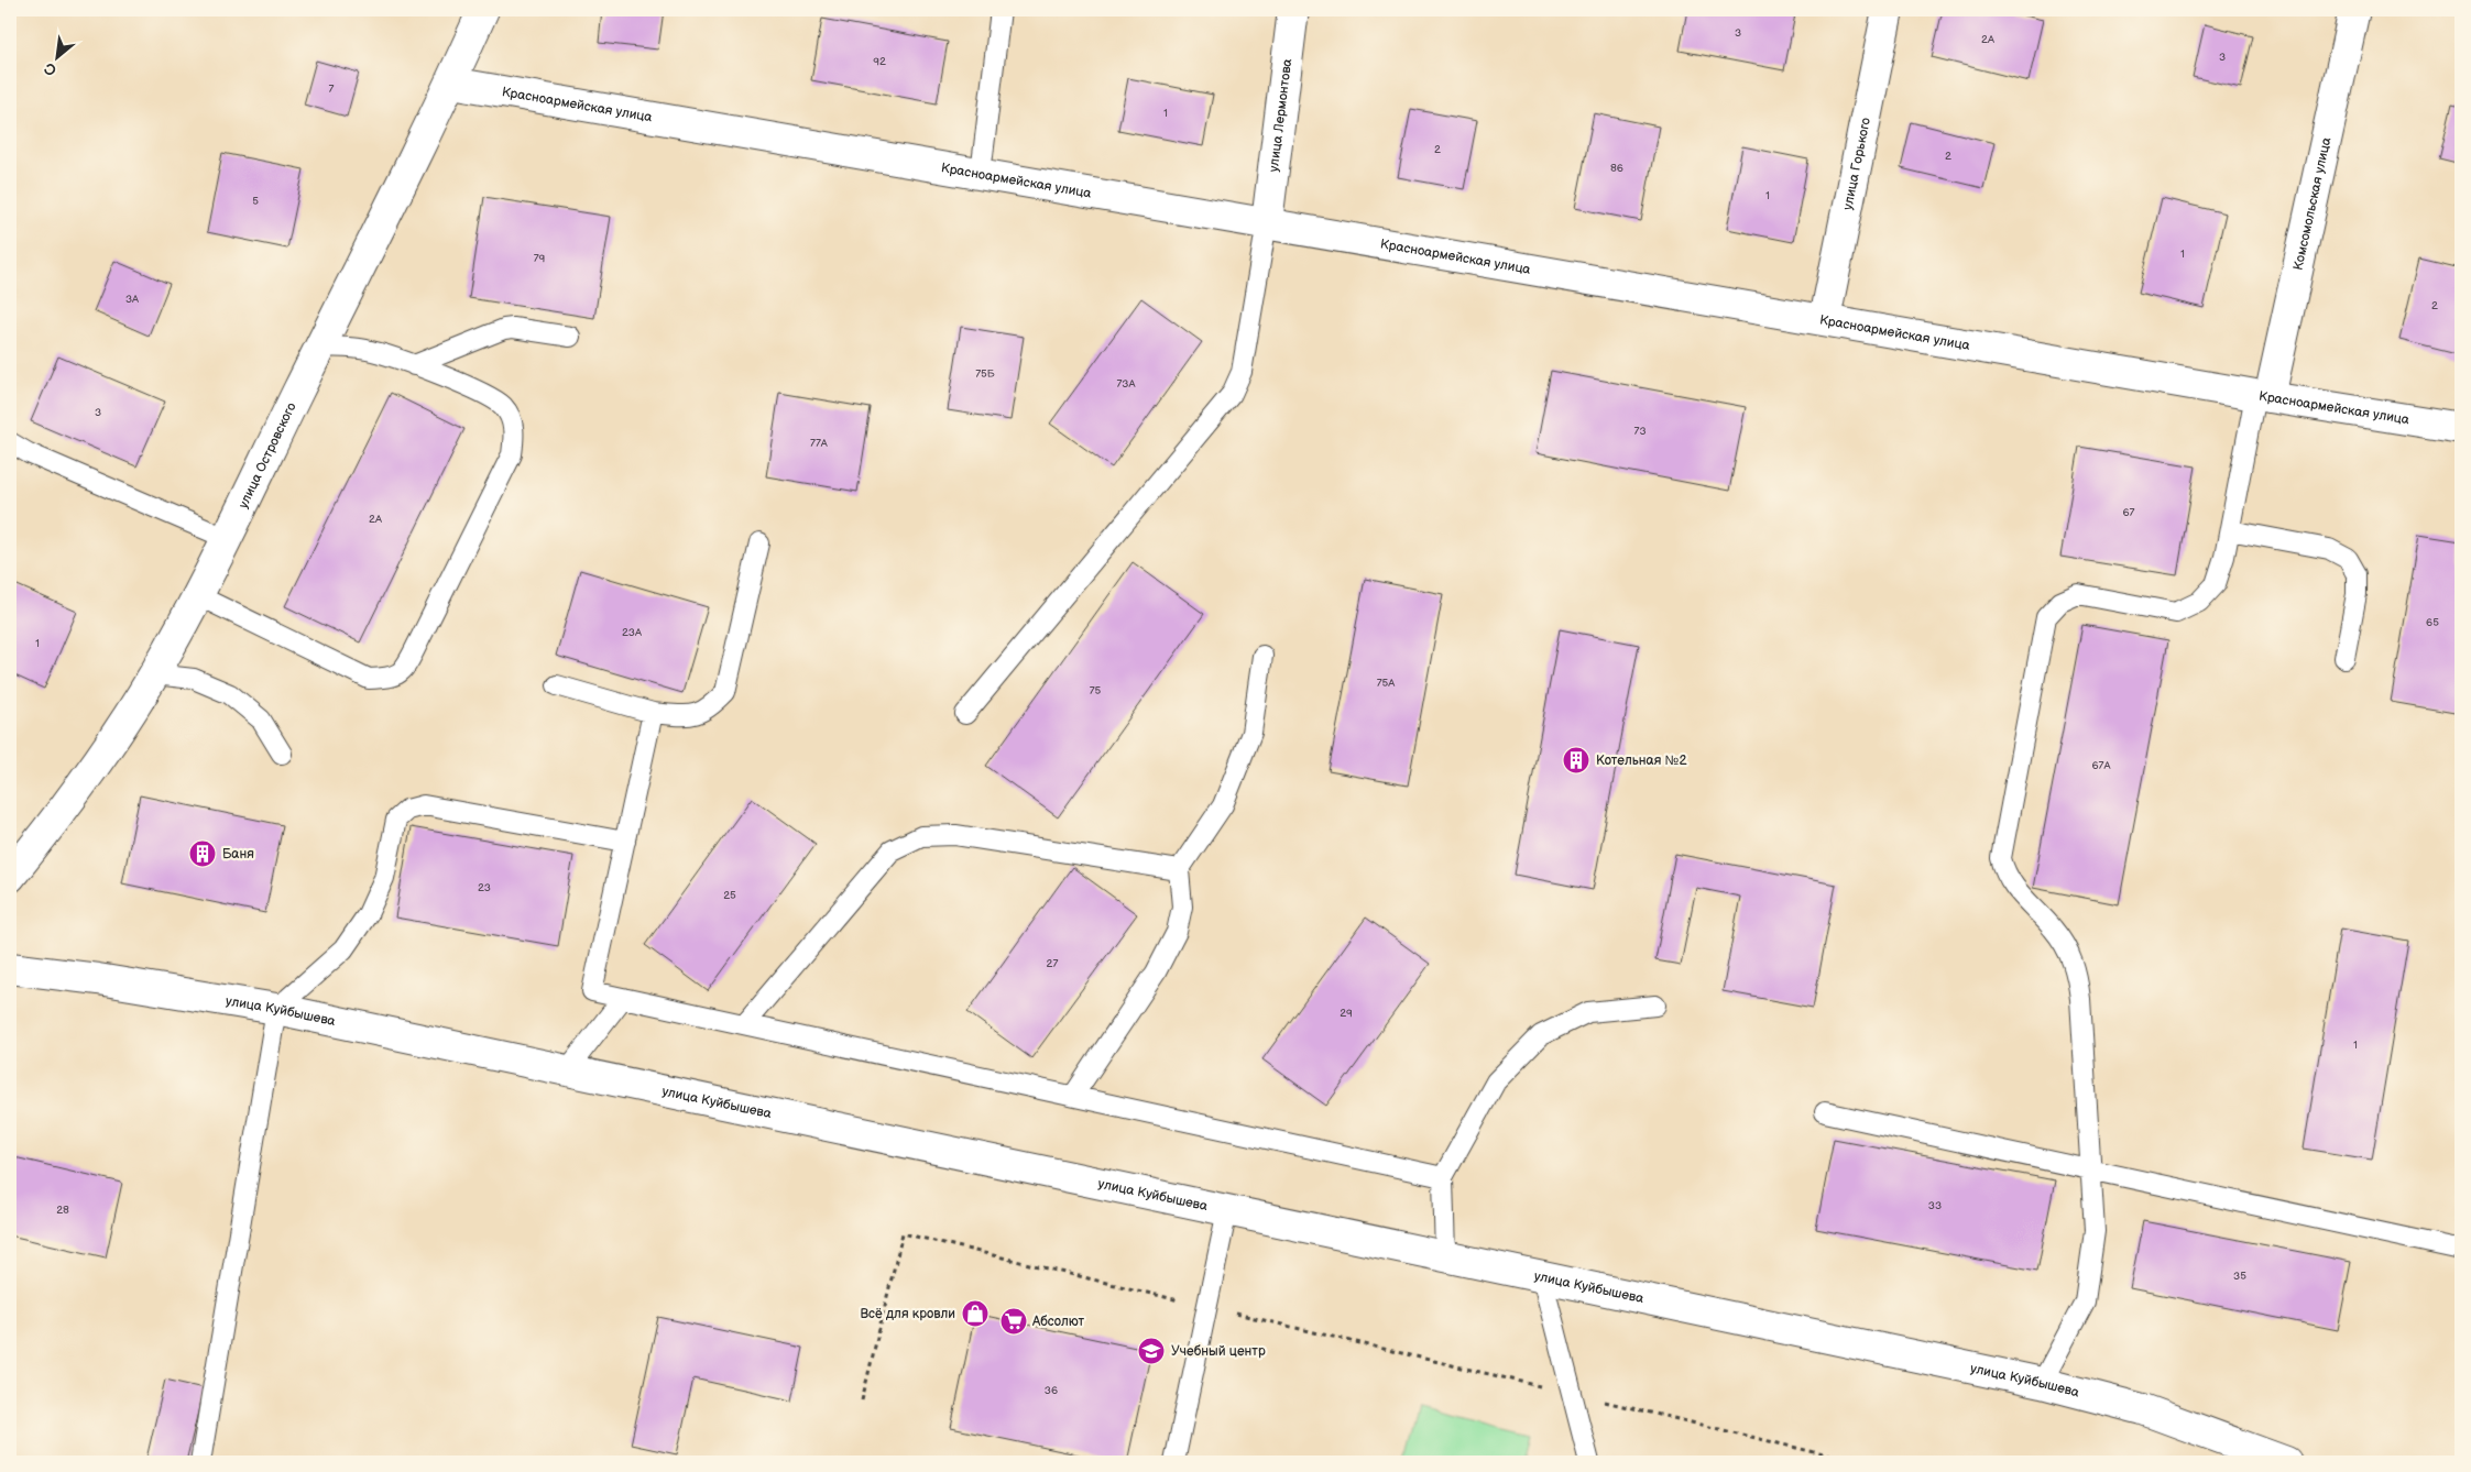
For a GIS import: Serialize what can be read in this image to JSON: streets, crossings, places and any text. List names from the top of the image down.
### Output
{
  "streets": {
    "street": [
      "Красноармейская улица",
      "улица Лермонтова",
      "улица Горького",
      "Комсомольская улица",
      "улица Островского",
      "улица Куйбышева"
    ]
  },
  "crossings": [
    ["Красноармейская улица", "улица Лермонтова"],
    ["Красноармейская улица", "улица Горького"],
    ["Красноармейская улица", "Комсомольская улица"],
    ["Красноармейская улица", "улица Островского"]
  ],
  "places": {
    "building": ["Котельная №2", "Баня"],
    "shop": ["Всё для кровли"],
    "supermarket": ["Абсолют"],
    "school or university": ["Учебный центр"]
  },
  "house_numbers": [
    "3",
    "2А",
    "3",
    "92",
    "7",
    "1",
    "2",
    "2",
    "86",
    "1",
    "5",
    "1",
    "79",
    "3А",
    "2",
    "75Б",
    "73А",
    "3",
    "73",
    "77А",
    "67",
    "2А",
    "65",
    "23А",
    "1",
    "75А",
    "75",
    "67А",
    "23",
    "25",
    "27",
    "29",
    "1",
    "33",
    "28",
    "35",
    "36"
  ],
  "north": "bottom left"
}
